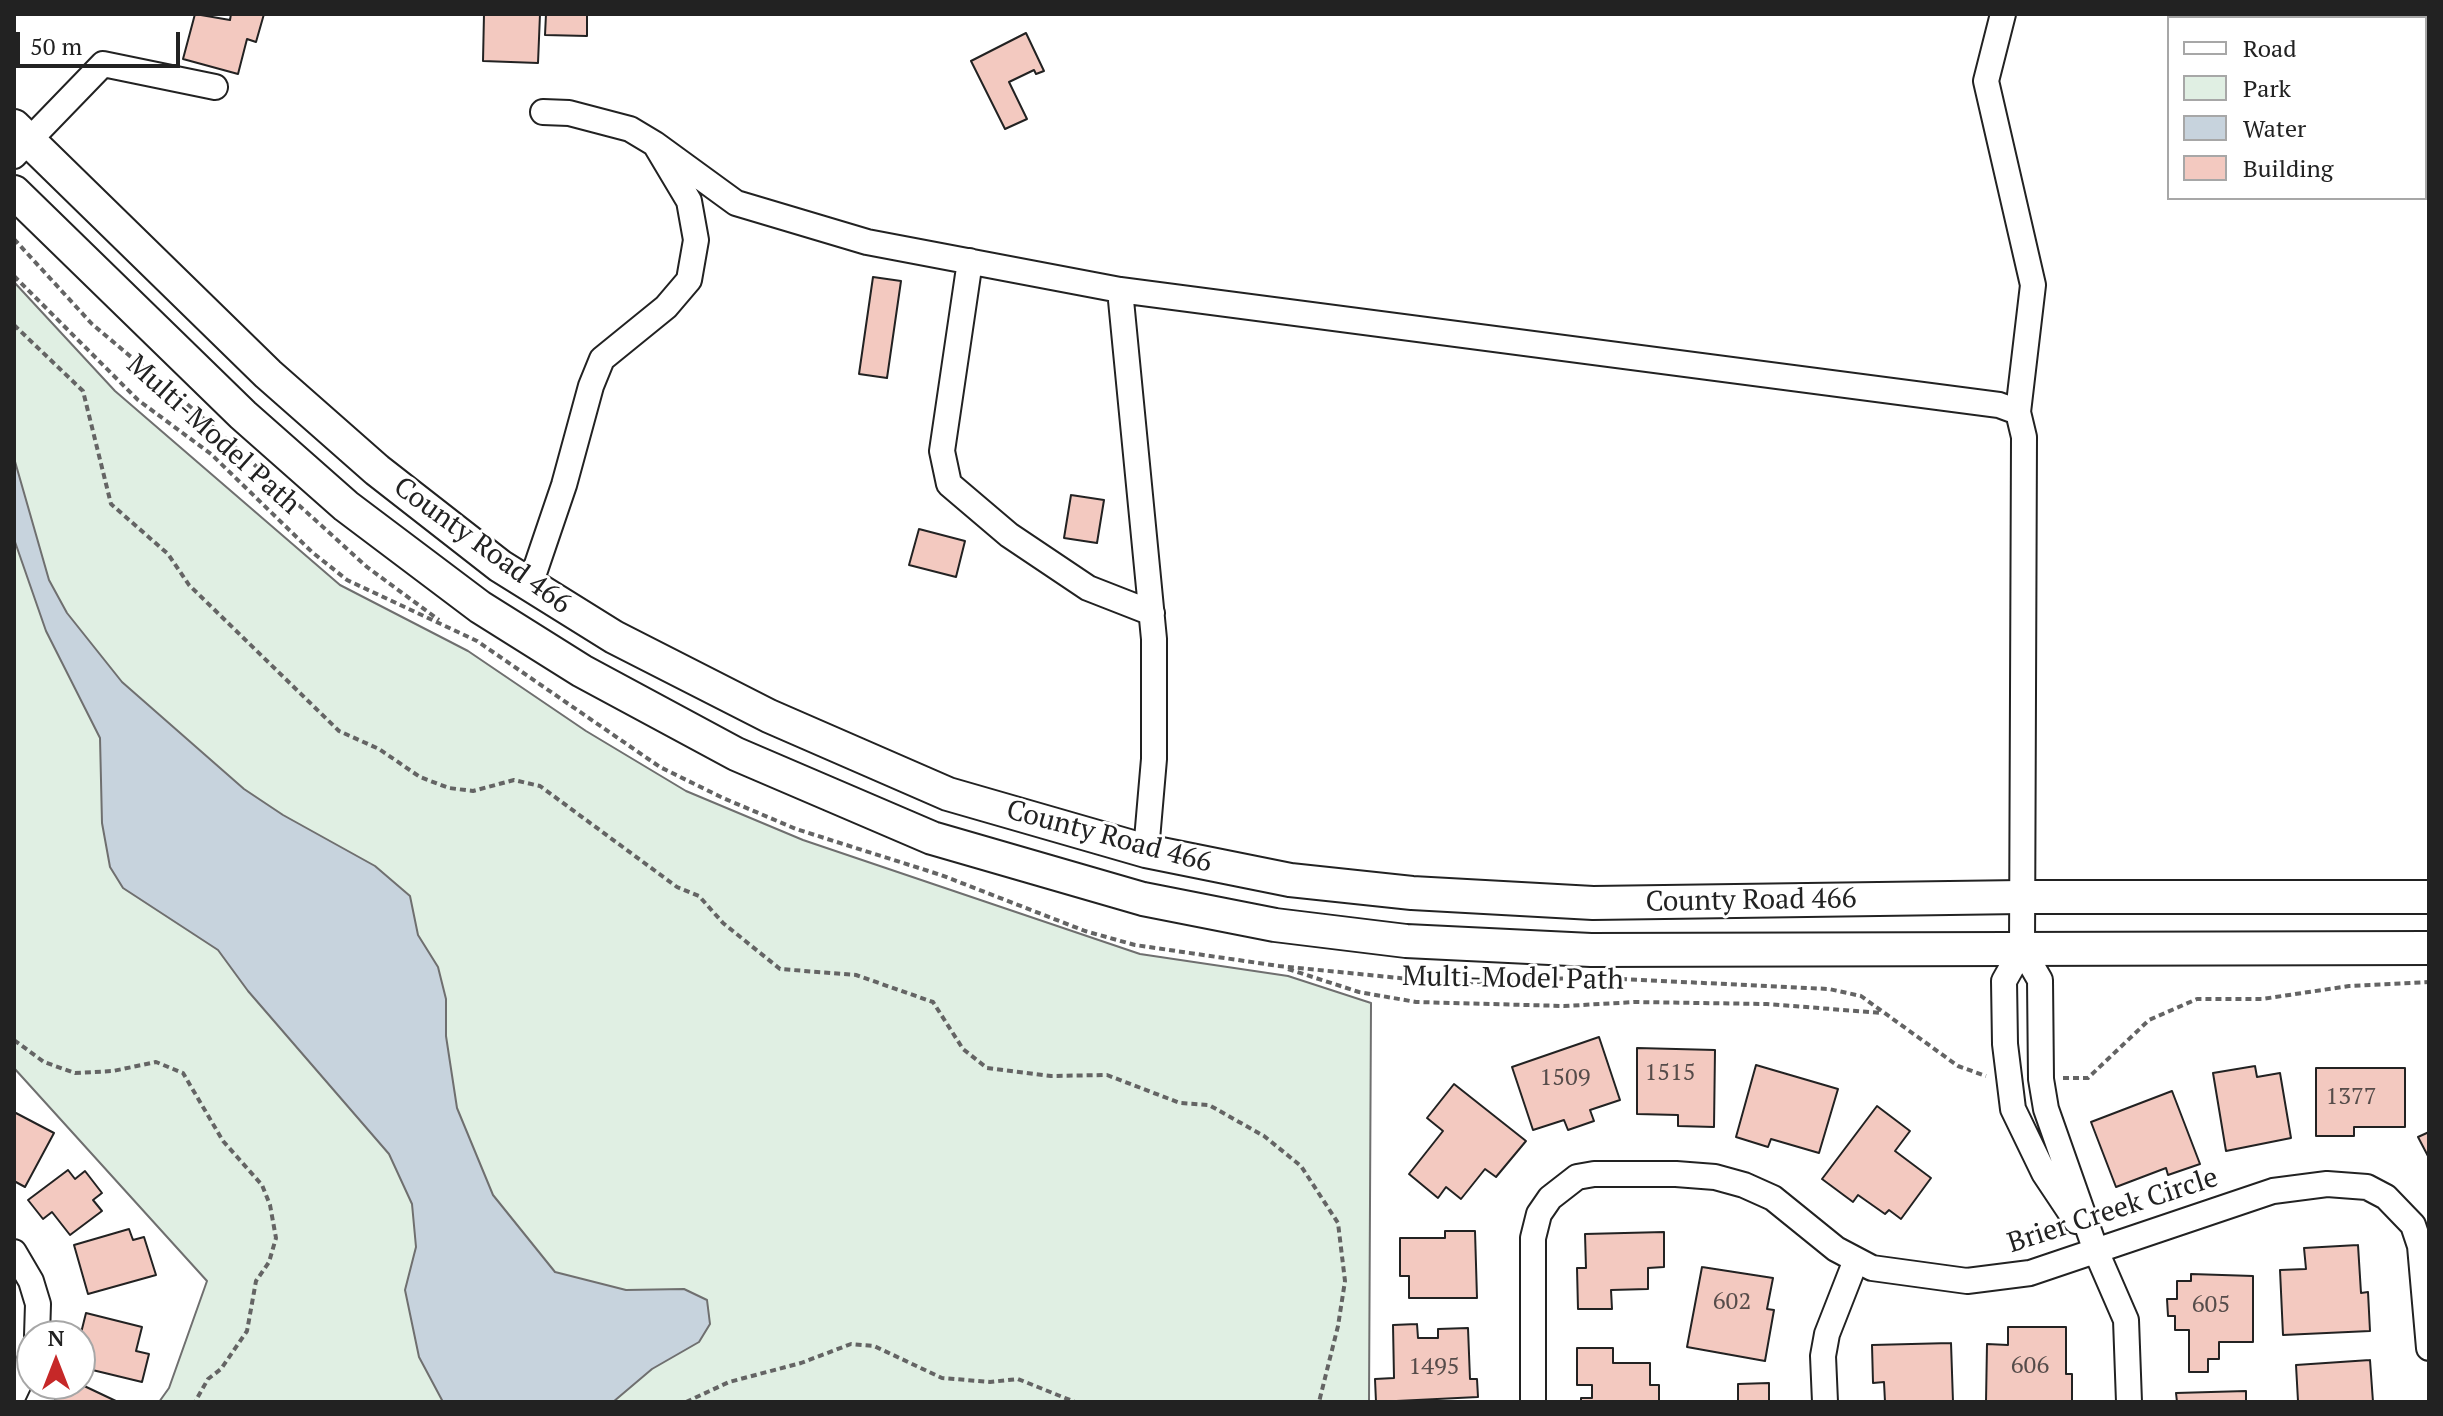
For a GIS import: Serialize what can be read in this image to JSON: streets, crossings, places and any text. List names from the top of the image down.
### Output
{
  "streets": {
    "main road": ["County Road 466"],
    "street": ["Brier Creek Circle"],
    "path": ["Multi-Model Path"]
  },
  "house_numbers": [
    "1515",
    "1509",
    "1377",
    "602",
    "605",
    "606",
    "1495"
  ],
  "legend": [
    "Road",
    "Park",
    "Water",
    "Building"
  ],
  "scale_bar": "50 m",
  "north": "top"
}
